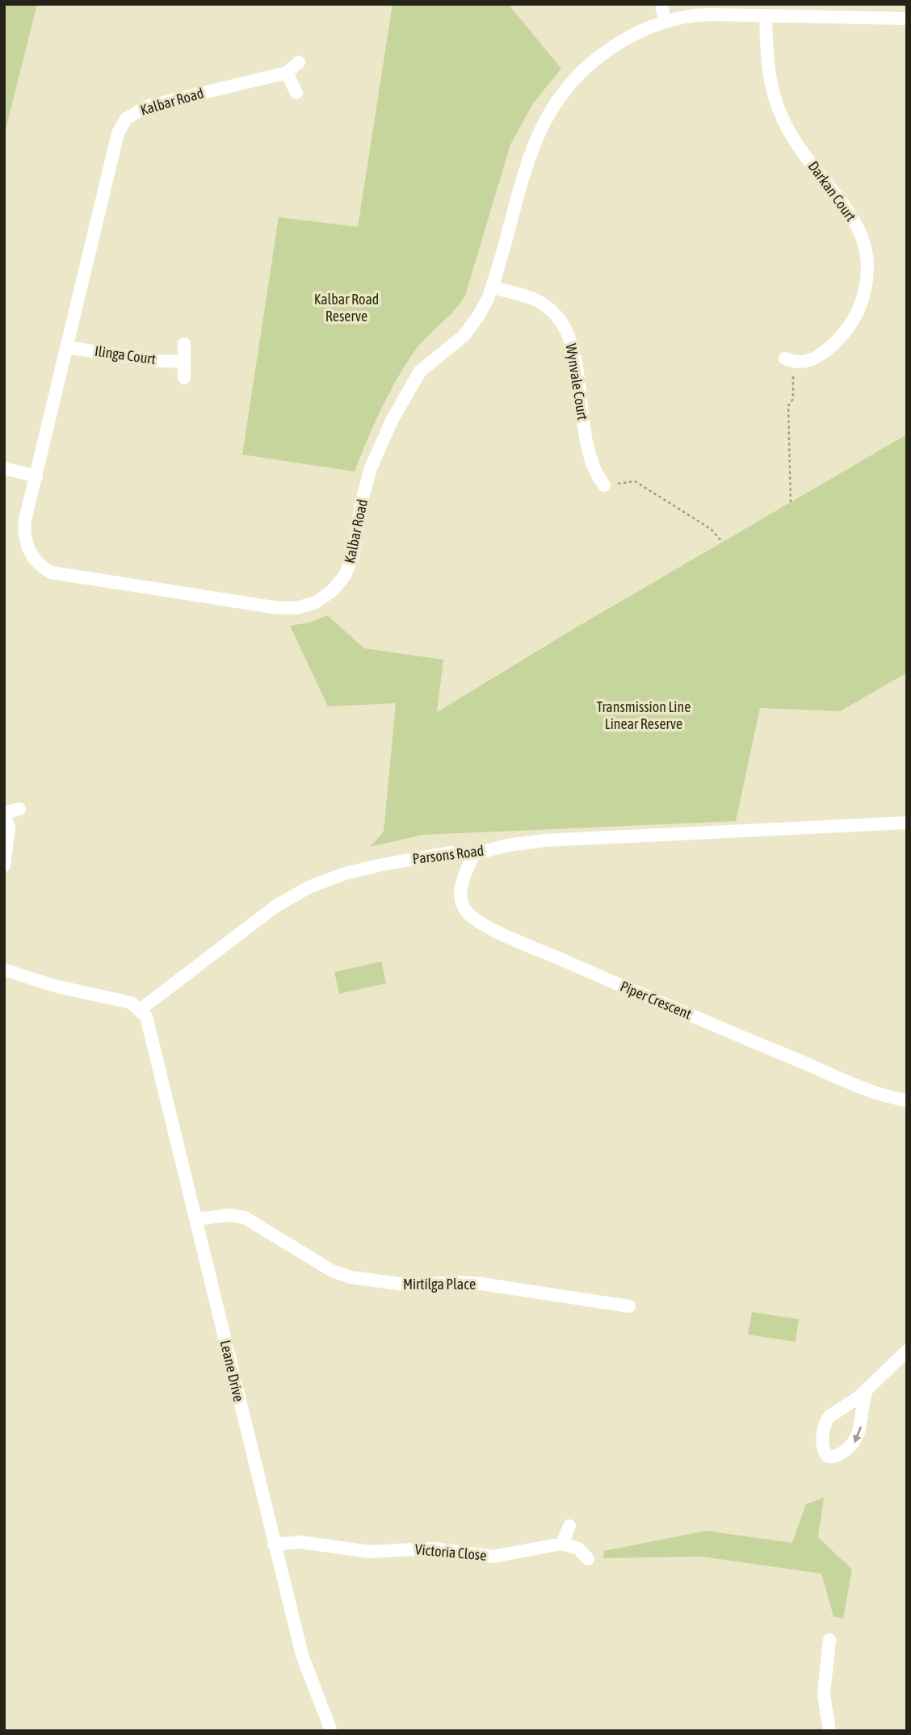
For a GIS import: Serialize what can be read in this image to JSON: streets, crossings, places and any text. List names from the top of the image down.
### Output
{
  "streets": {
    "street": [
      "Kalbar Road",
      "Darkan Court",
      "Ilinga Court",
      "Wynvale Court",
      "Parsons Road",
      "Piper Crescent",
      "Mirtilga Place",
      "Leane Drive",
      "Victoria Close"
    ]
  },
  "crossings": [
    ["Kalbar Road", "Darkan Court"],
    ["Kalbar Road", "Ilinga Court"],
    ["Kalbar Road", "Wynvale Court"],
    ["Parsons Road", "Piper Crescent"],
    ["Parsons Road", "Leane Drive"],
    ["Mirtilga Place", "Leane Drive"],
    ["Leane Drive", "Victoria Close"]
  ],
  "parks": ["Kalbar Road Reserve", "Transmission Line Linear Reserve"]
}
